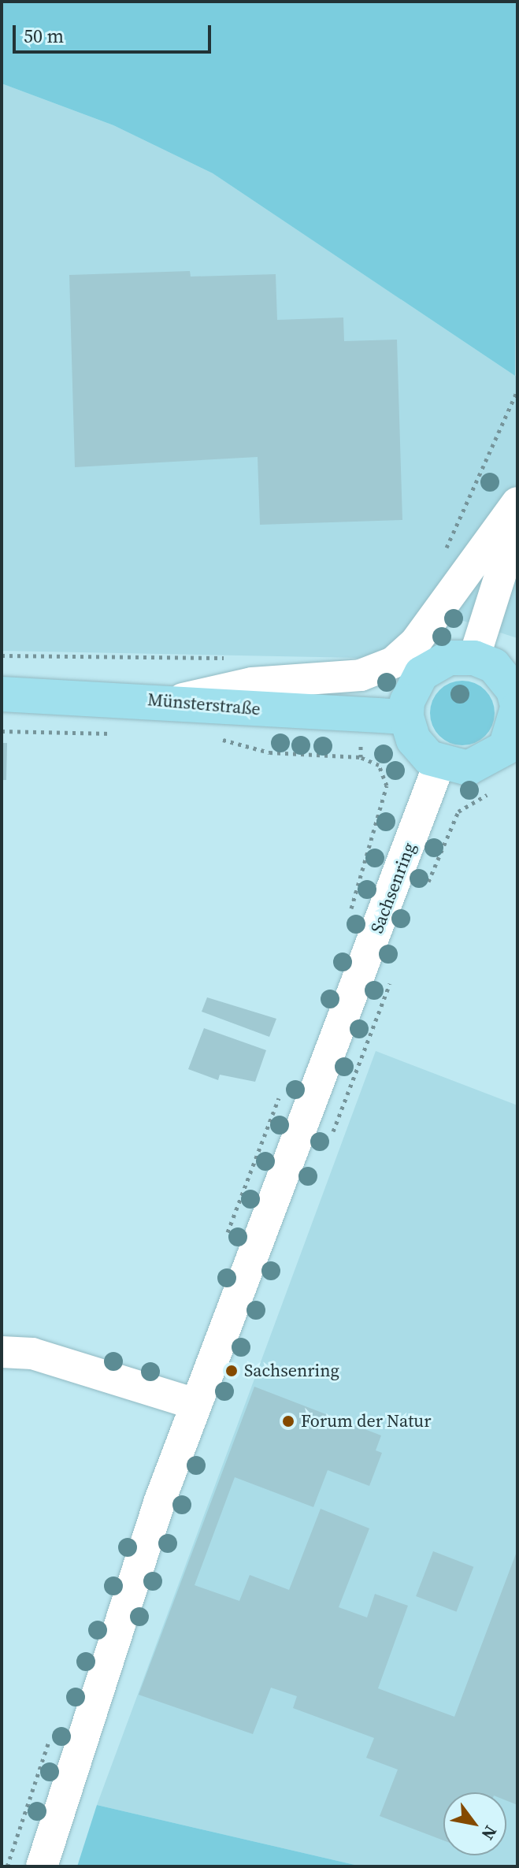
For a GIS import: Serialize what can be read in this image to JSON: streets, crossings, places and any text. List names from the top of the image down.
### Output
{
  "streets": {
    "main road": ["Münsterstraße"],
    "street": ["Sachsenring"]
  },
  "crossings": [
    ["Münsterstraße", "Sachsenring"]
  ],
  "places": ["Sachsenring", "Forum der Natur"],
  "scale_bar": "50 m",
  "north": "bottom right"
}
